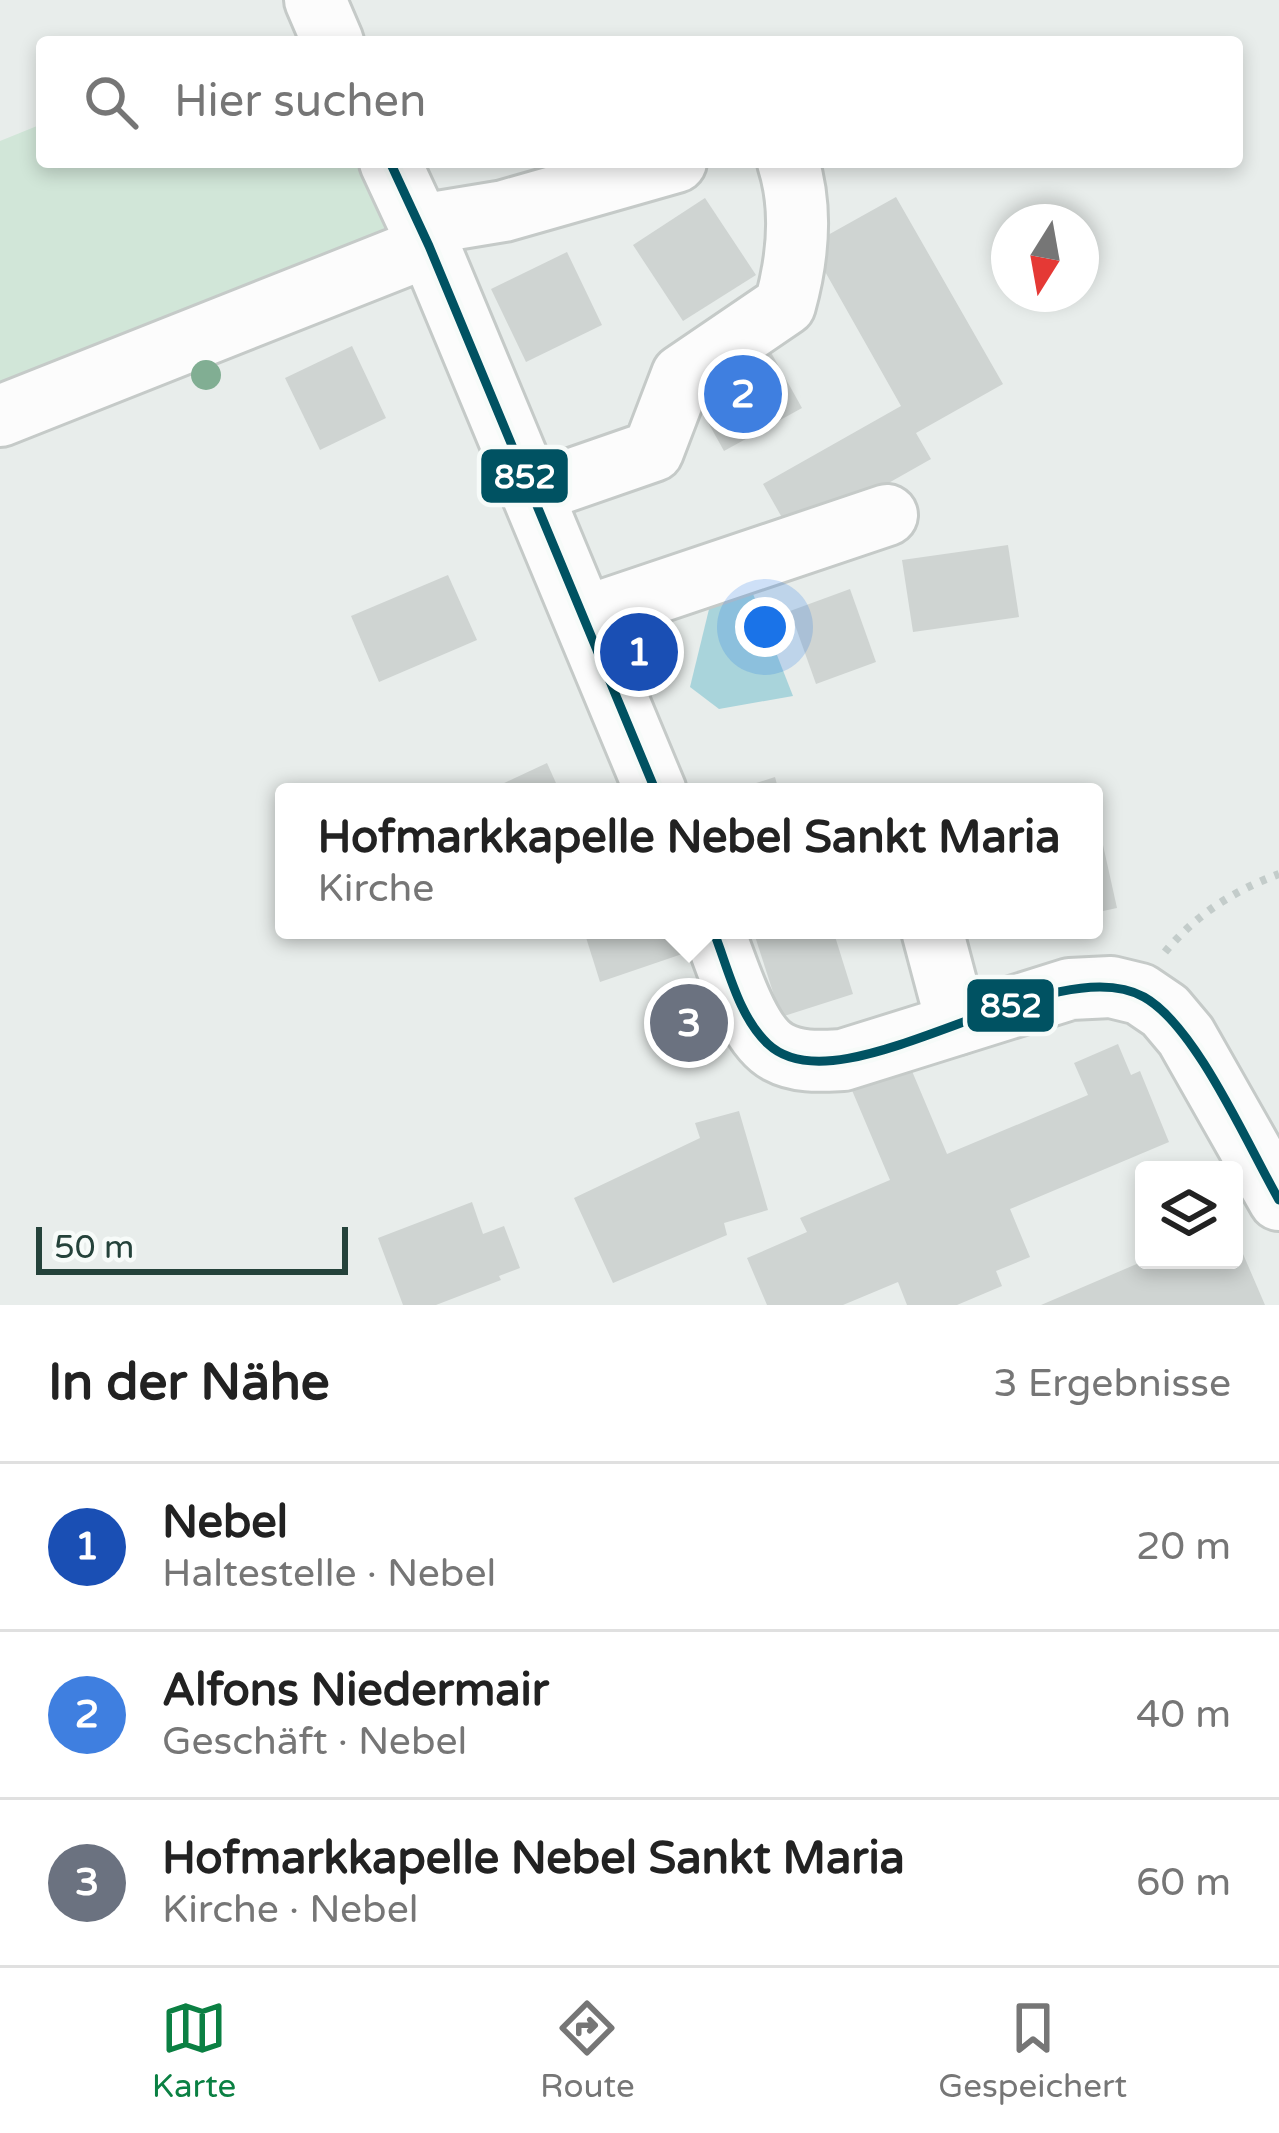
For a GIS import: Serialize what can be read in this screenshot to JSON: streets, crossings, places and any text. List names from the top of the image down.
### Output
{
  "lines": ["transit line 852"],
  "scale_bar": "50 m",
  "north": "bottom",
  "page": {
    "search": "Hier suchen",
    "pins": ["2", "1", "3"],
    "popup": ["Hofmarkkapelle Nebel Sankt Maria", "Kirche"],
    "scale": "50 m",
    "heading": ["In der Nähe", "3 Ergebnisse"],
    "list": [
      {
        "mark": "1",
        "name": "Nebel",
        "note": "Haltestelle · Nebel",
        "value": "20 m"
      },
      {
        "mark": "2",
        "name": "Alfons Niedermair",
        "note": "Geschäft · Nebel",
        "value": "40 m"
      },
      {
        "mark": "3",
        "name": "Hofmarkkapelle Nebel Sankt Maria",
        "note": "Kirche · Nebel",
        "value": "60 m"
      }
    ],
    "nav": ["Karte", "Route", "Gespeichert"]
  }
}
